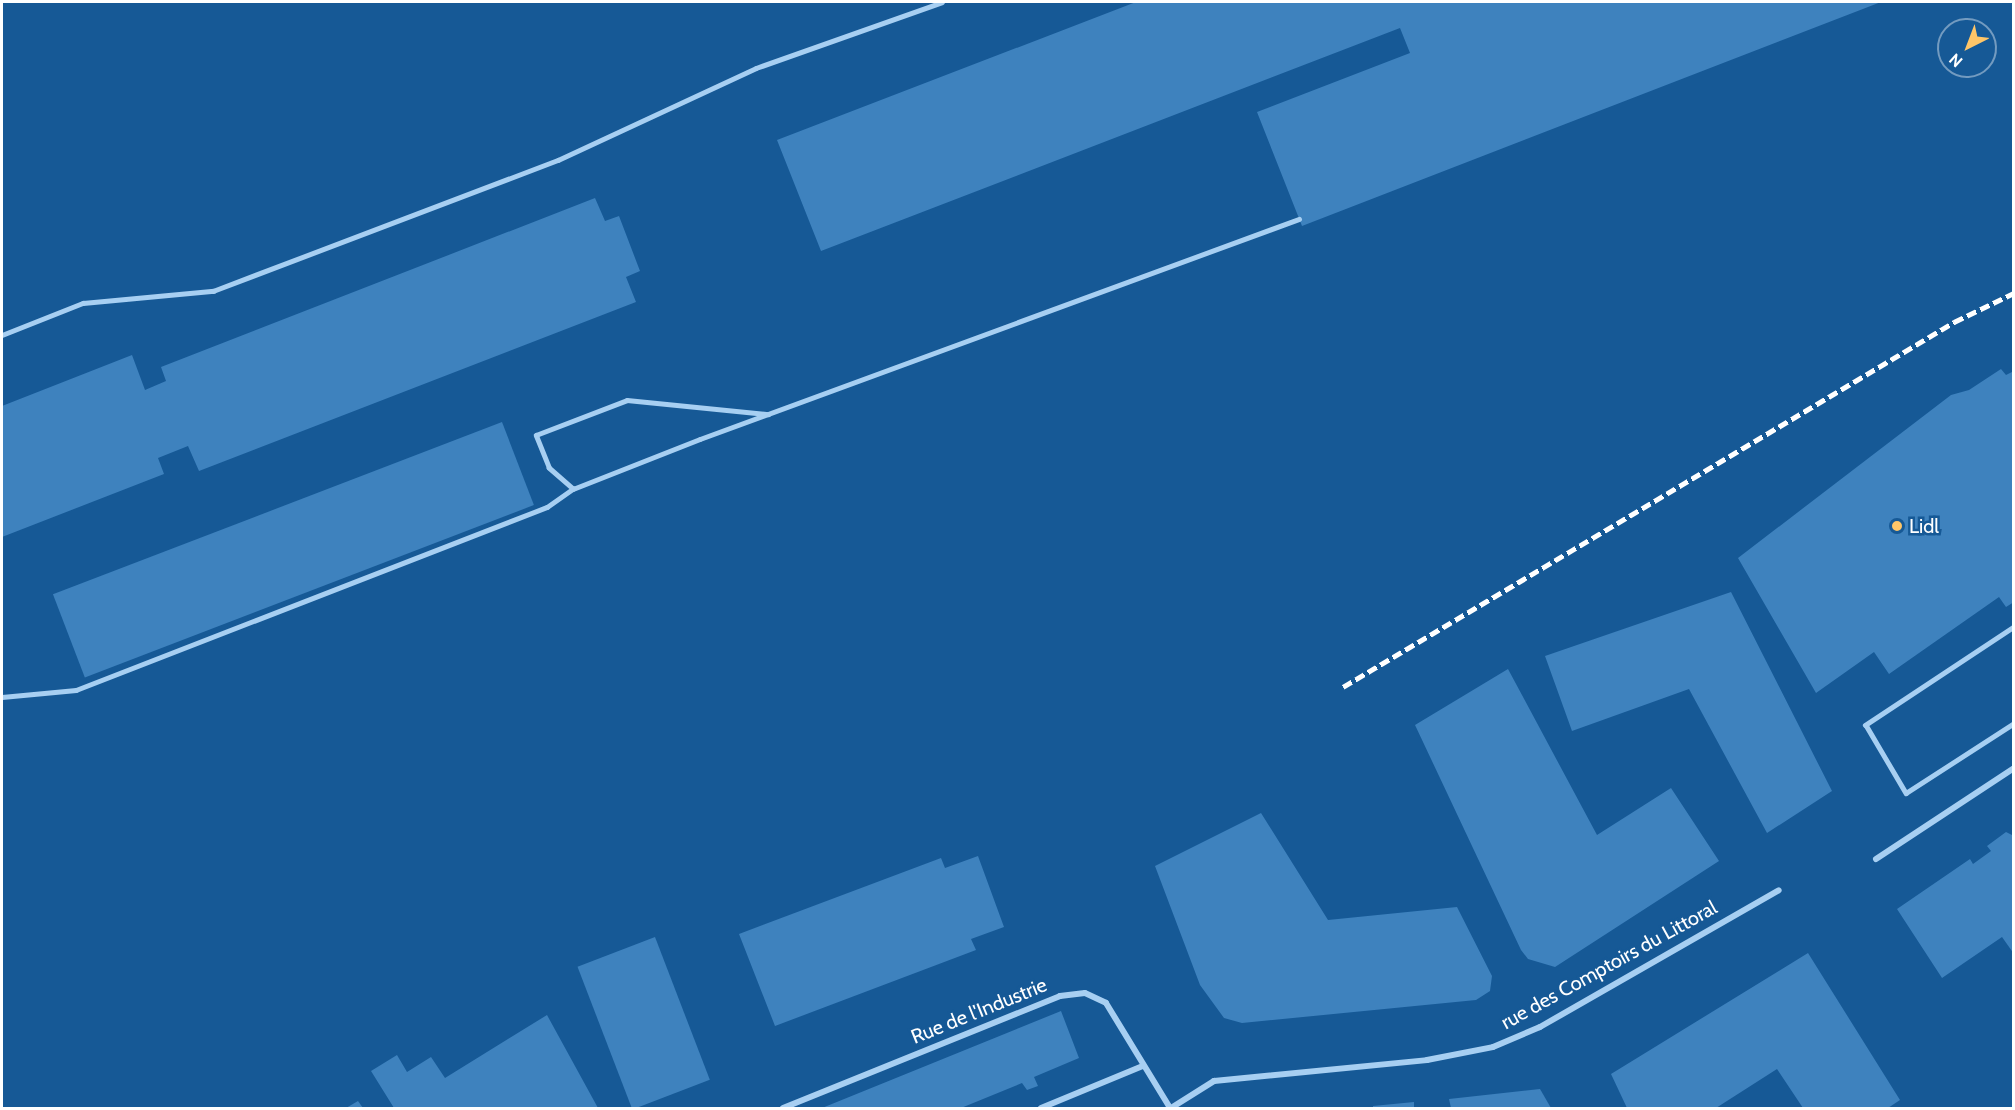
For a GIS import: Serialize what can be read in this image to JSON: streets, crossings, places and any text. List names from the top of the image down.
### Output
{
  "streets": {
    "street": ["rue des Comptoirs du Littoral", "Rue de l'Industrie"]
  },
  "crossings": [
    ["rue des Comptoirs du Littoral", "Rue de l'Industrie"]
  ],
  "places": ["Lidl"],
  "north": "bottom left"
}
